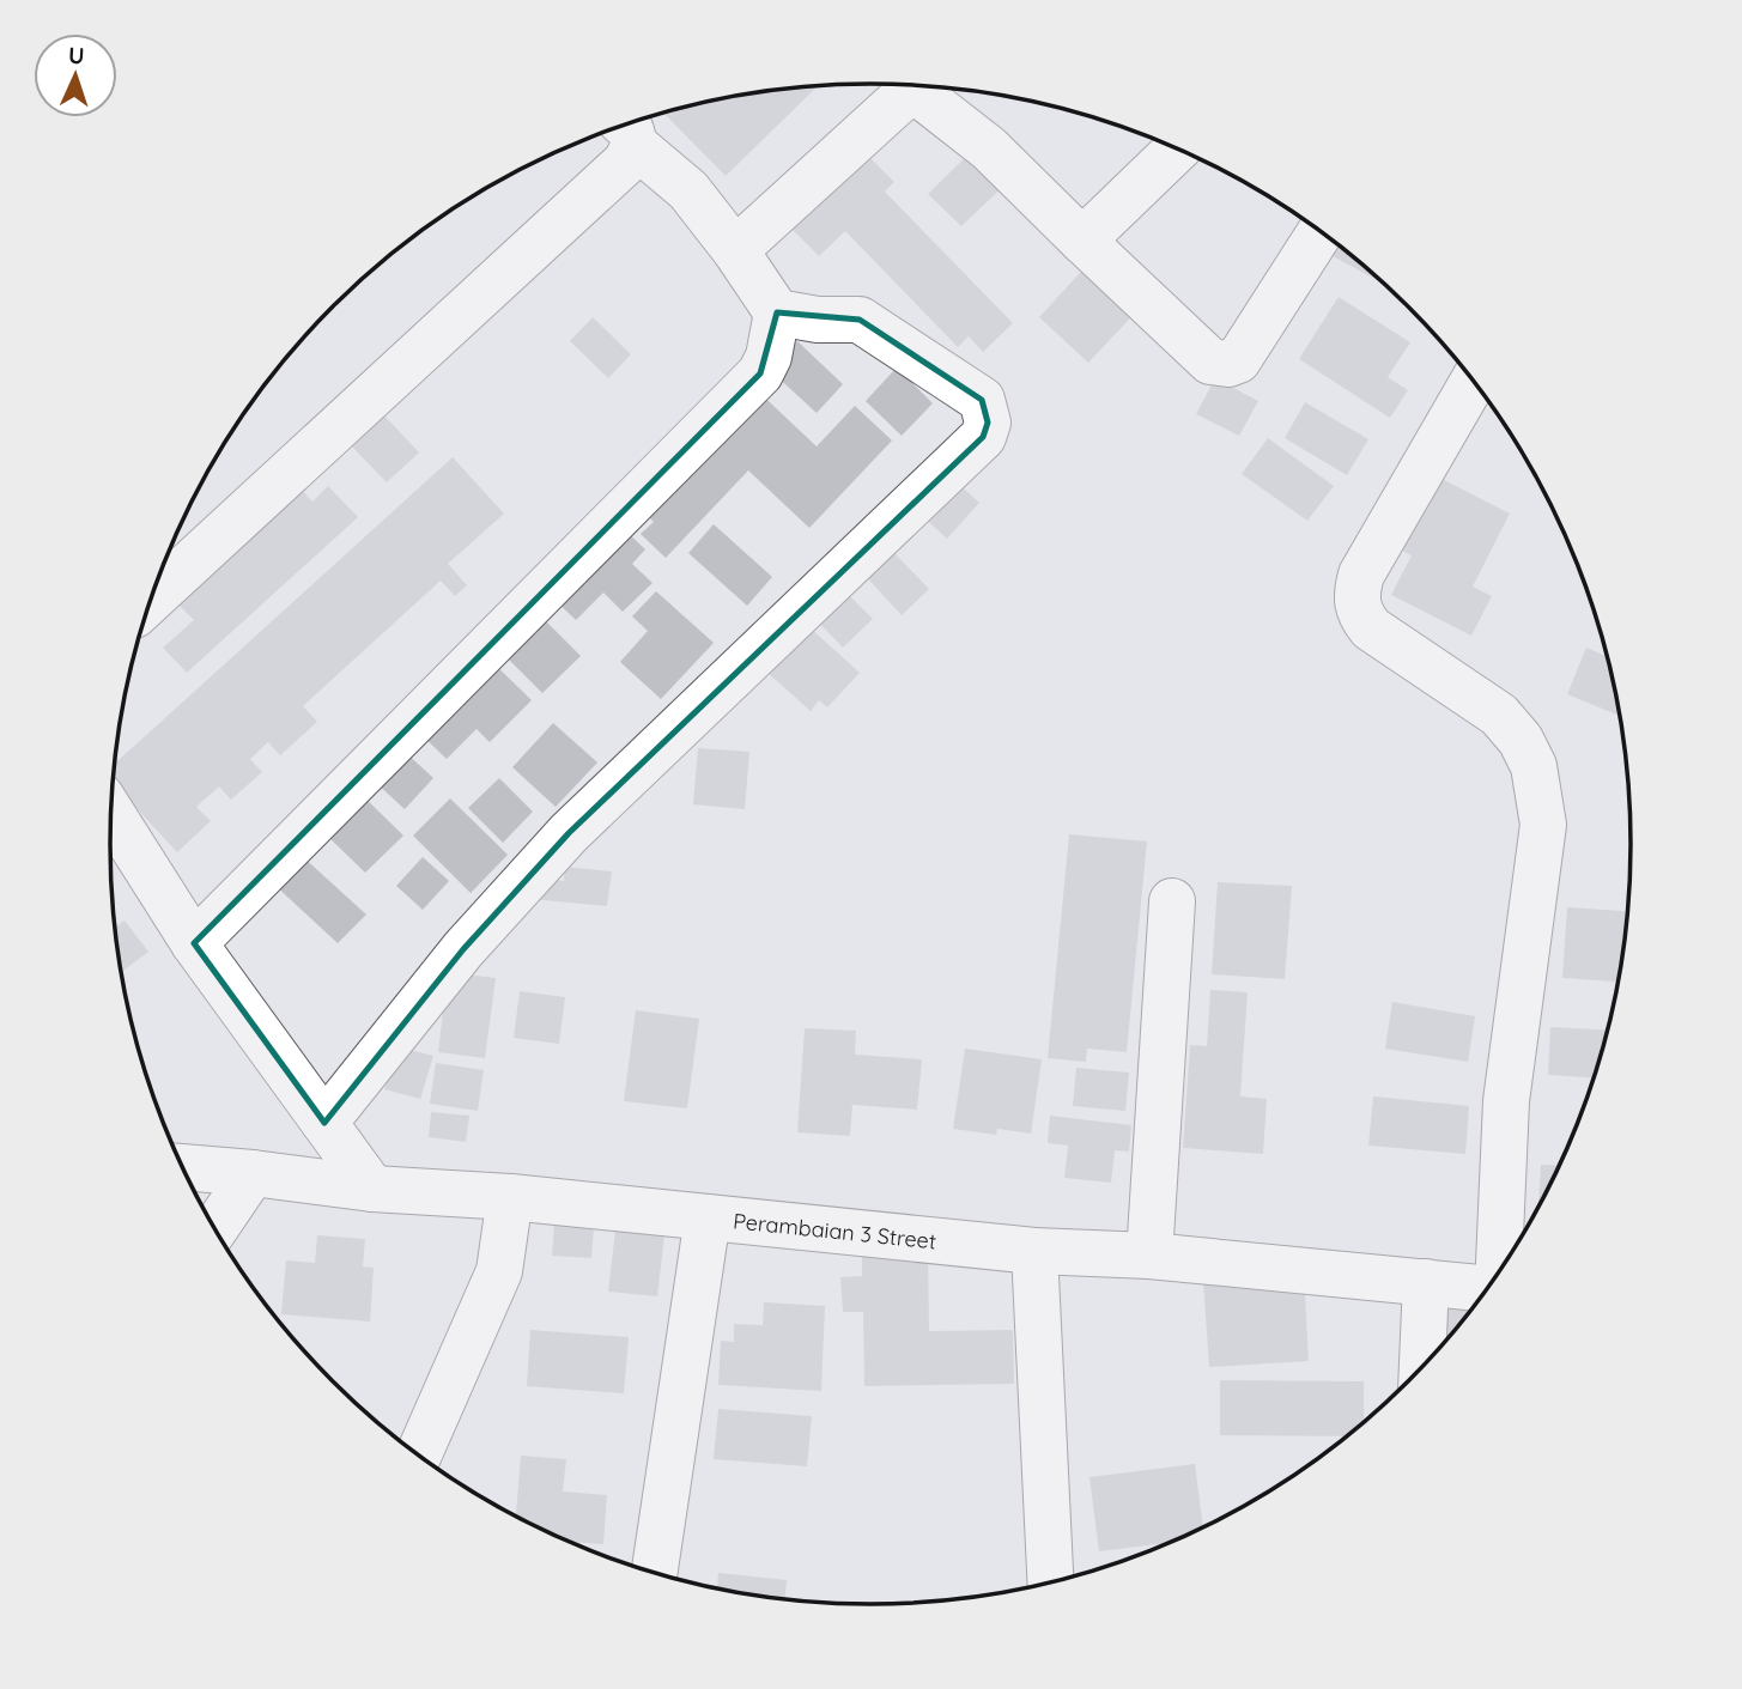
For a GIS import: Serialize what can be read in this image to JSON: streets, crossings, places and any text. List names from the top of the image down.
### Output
{
  "streets": {
    "street": ["Perambaian 3 Street"]
  },
  "north": "top"
}
